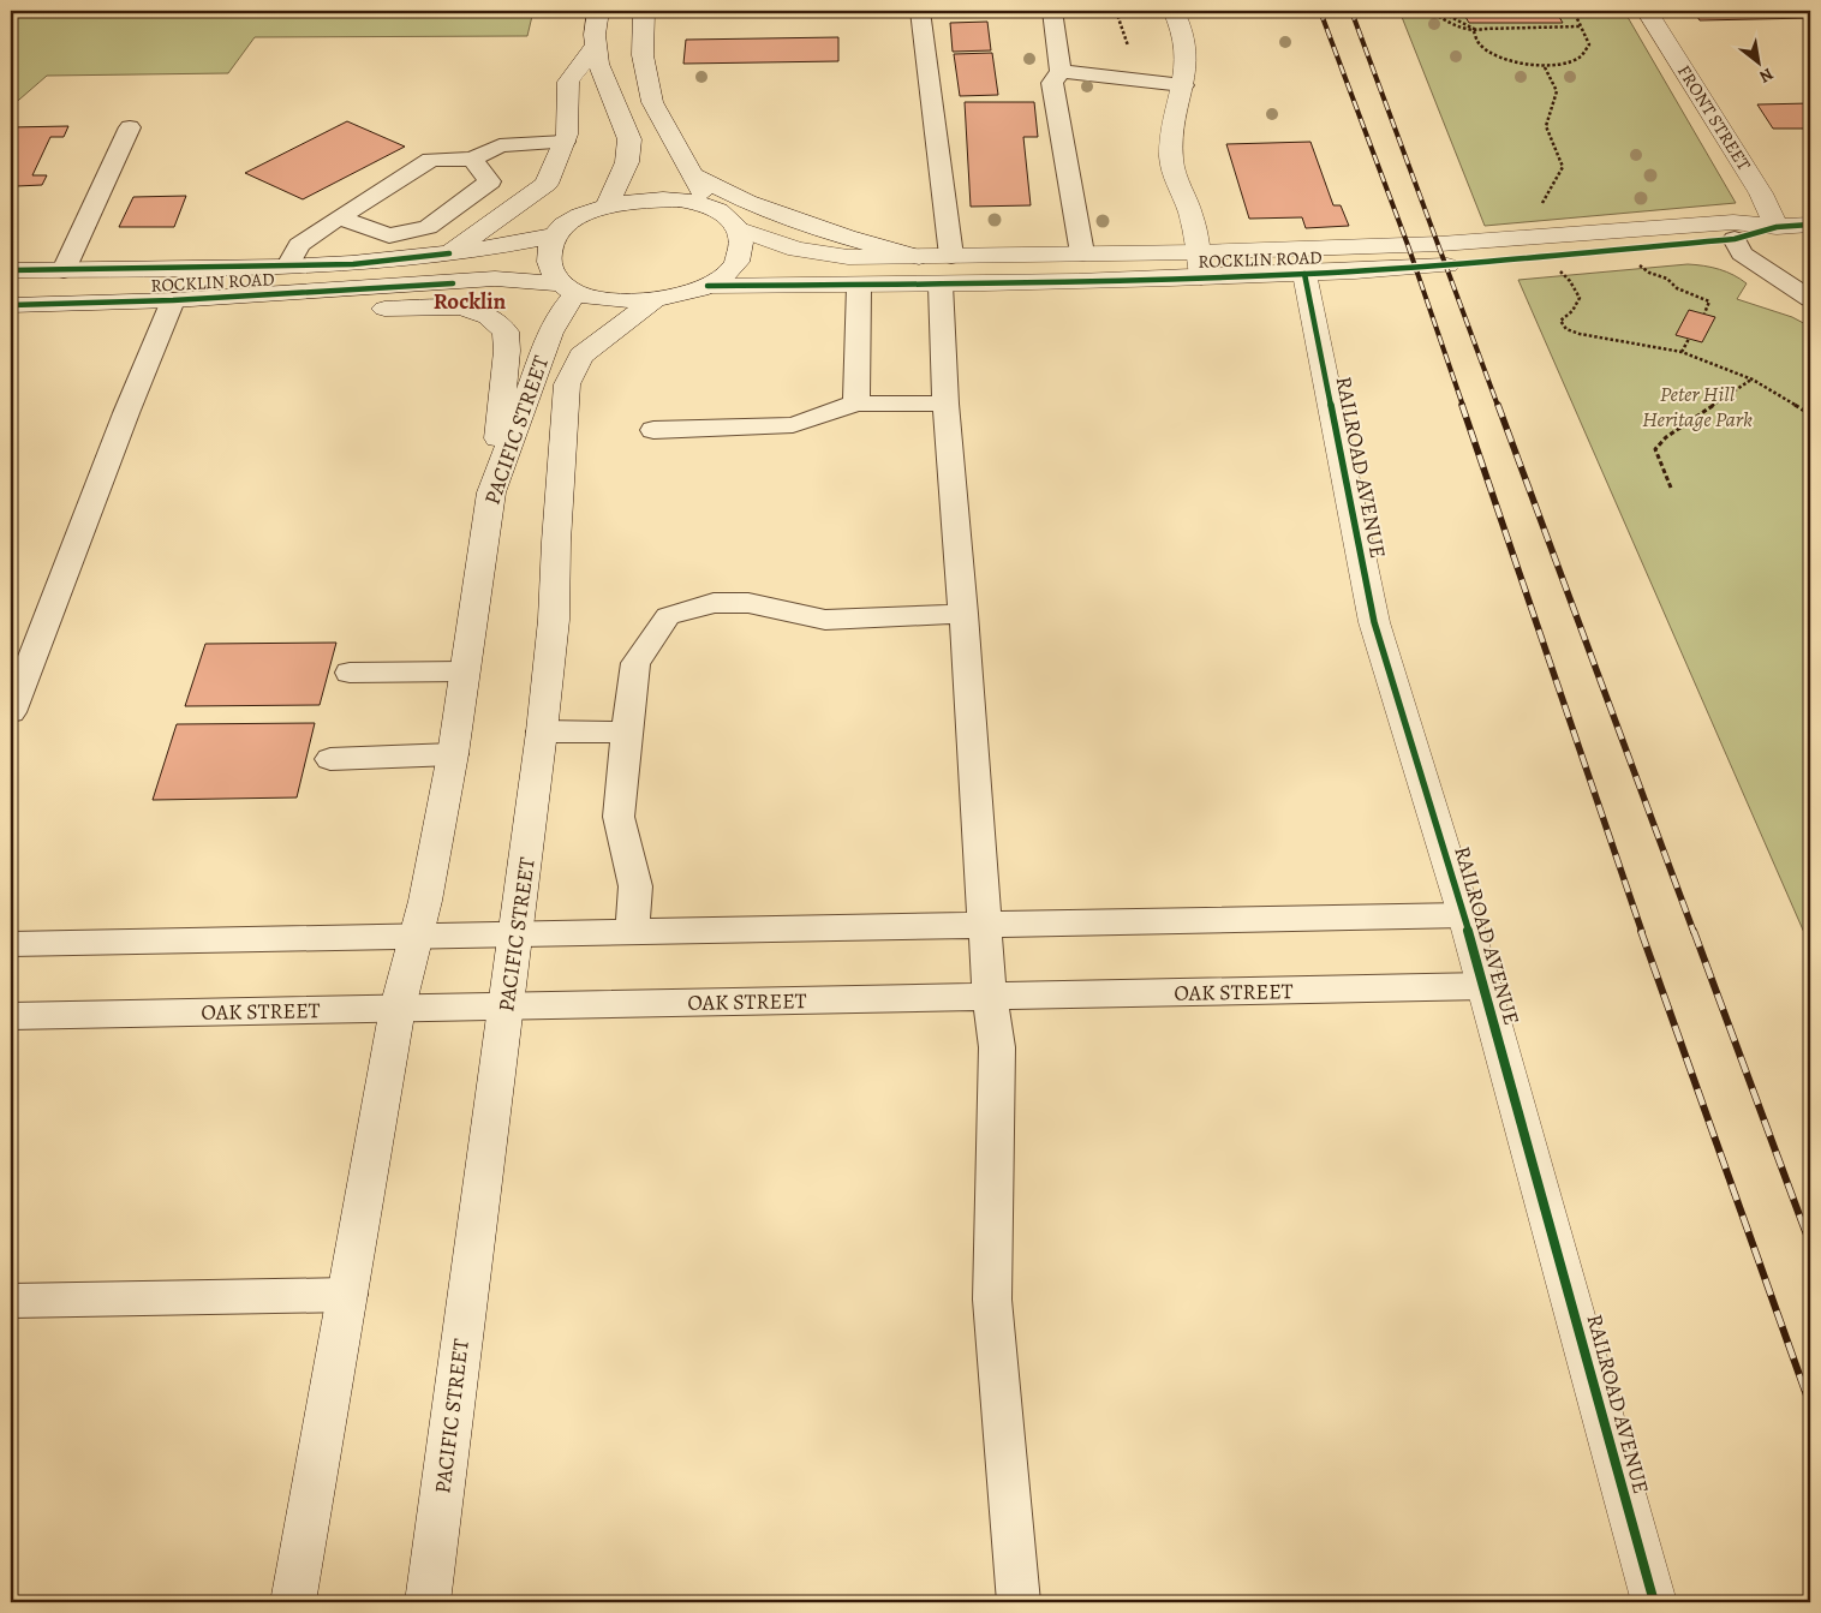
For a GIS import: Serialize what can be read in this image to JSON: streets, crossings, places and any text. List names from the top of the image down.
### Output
{
  "streets": {
    "main road": [
      "FRONT STREET",
      "ROCKLIN ROAD",
      "PACIFIC STREET",
      "RAILROAD AVENUE"
    ],
    "lane": ["OAK STREET"]
  },
  "crossings": [
    ["FRONT STREET", "ROCKLIN ROAD"],
    ["ROCKLIN ROAD", "PACIFIC STREET"],
    ["ROCKLIN ROAD", "RAILROAD AVENUE"],
    ["PACIFIC STREET", "OAK STREET"],
    ["RAILROAD AVENUE", "OAK STREET"]
  ],
  "districts": ["Rocklin"],
  "parks": ["Peter Hill Heritage Park"],
  "north": "bottom right"
}
